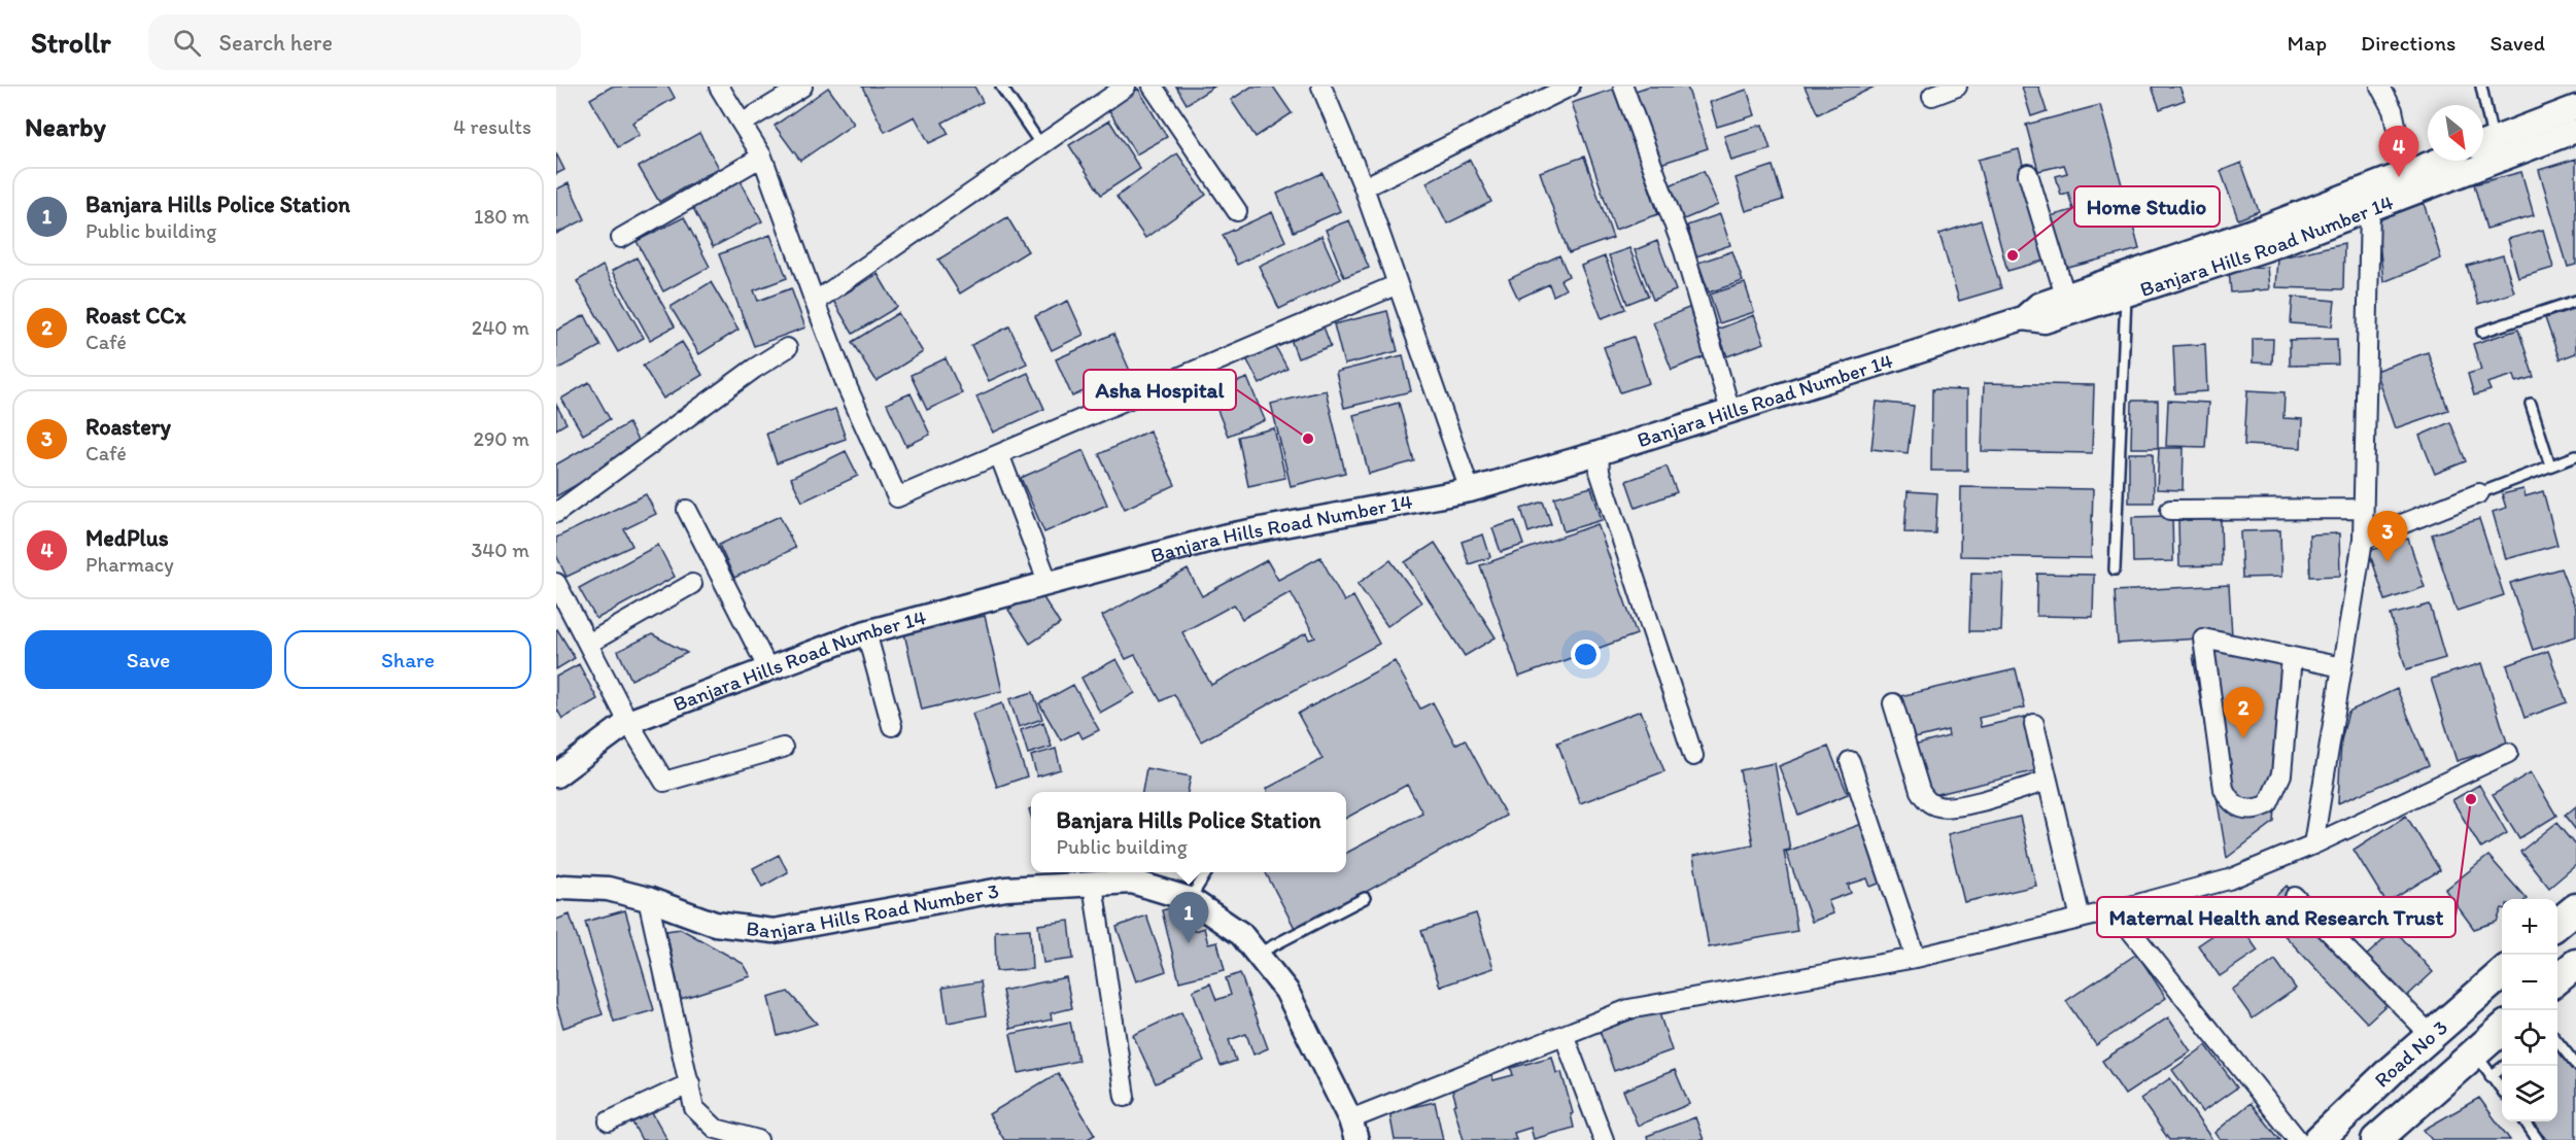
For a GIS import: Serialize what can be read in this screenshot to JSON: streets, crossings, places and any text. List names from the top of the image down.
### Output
{
  "streets": {
    "main road": ["Road No 3"],
    "street": ["Banjara Hills Road Number 14", "Banjara Hills Road Number 3"]
  },
  "places": ["Home Studio", "Asha Hospital", "Maternal Health and Research Trust"],
  "north": "bottom right",
  "page": {
    "header": "Strollr",
    "search": "Search here",
    "nav": ["Map", "Directions", "Saved"],
    "heading": ["Nearby", "4 results"],
    "pins": [
      "4",
      "3",
      "2",
      "1"
    ],
    "list": [
      {
        "mark": "1",
        "name": "Banjara Hills Police Station",
        "note": "Public building",
        "value": "180 m"
      },
      {
        "mark": "2",
        "name": "Roast CCx",
        "note": "Café",
        "value": "240 m"
      },
      {
        "mark": "3",
        "name": "Roastery",
        "note": "Café",
        "value": "290 m"
      },
      {
        "mark": "4",
        "name": "MedPlus",
        "note": "Pharmacy",
        "value": "340 m"
      }
    ],
    "buttons": ["Save", "Share"],
    "popup": ["Banjara Hills Police Station", "Public building"],
    "map_buttons": ["+", "−"]
  }
}
